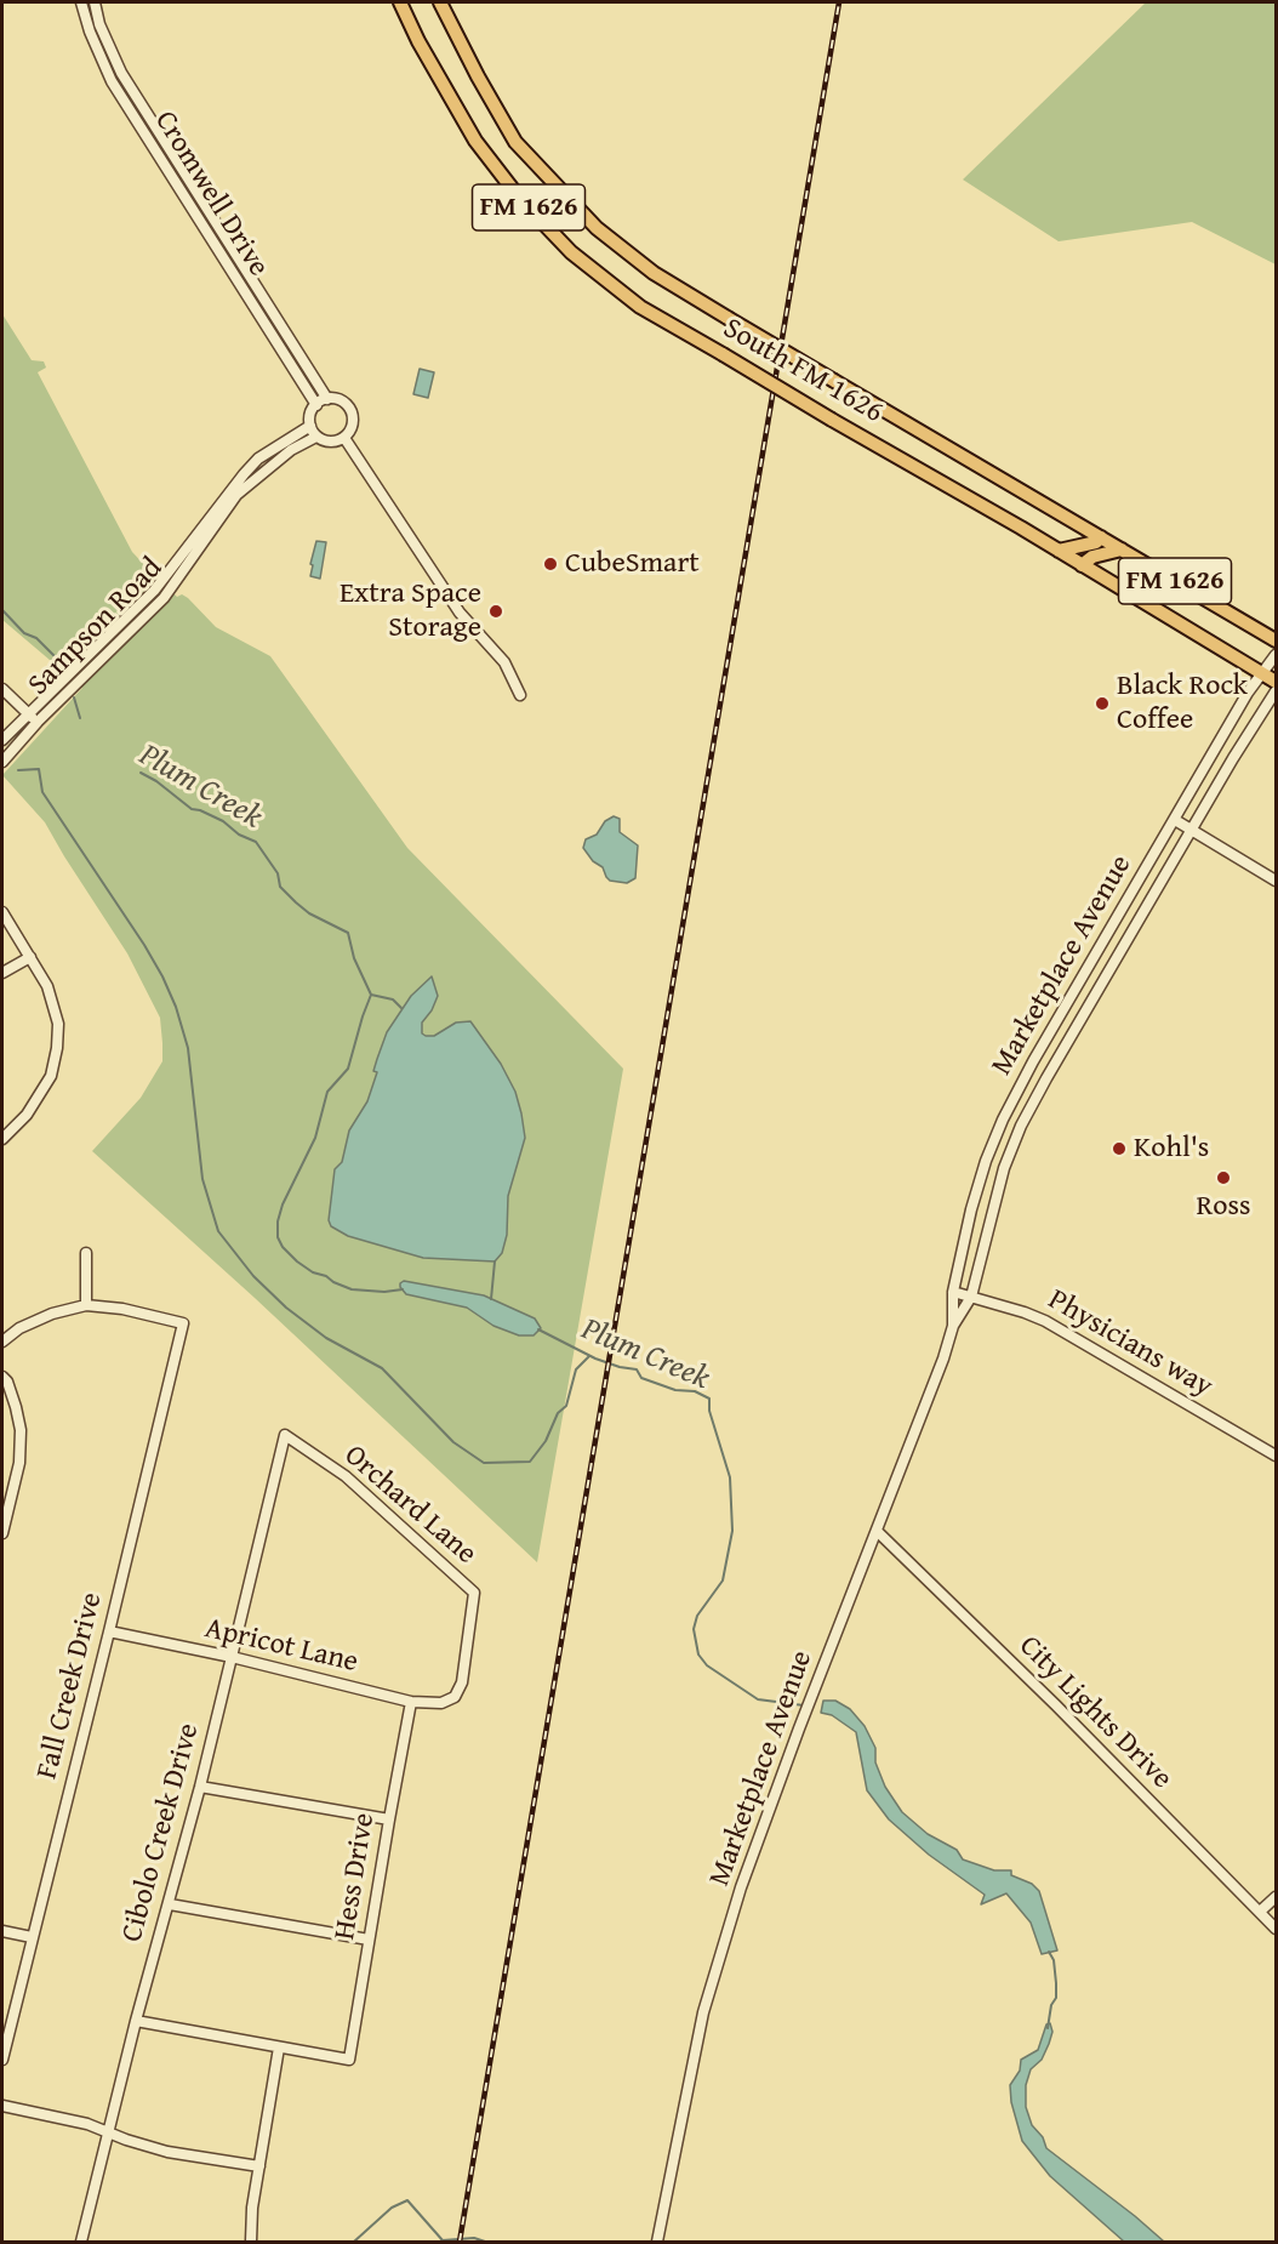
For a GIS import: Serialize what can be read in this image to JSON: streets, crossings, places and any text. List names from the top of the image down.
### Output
{
  "streets": {
    "main road": ["FM 1626", "South FM 1626"],
    "street": [
      "Cromwell Drive",
      "Sampson Road",
      "Marketplace Avenue",
      "Physicians way",
      "Orchard Lane",
      "Apricot Lane",
      "Fall Creek Drive",
      "City Lights Drive",
      "Cibolo Creek Drive",
      "Hess Drive"
    ]
  },
  "crossings": [
    ["Cromwell Drive", "Sampson Road"],
    ["South FM 1626", "Marketplace Avenue"],
    ["Marketplace Avenue", "Physicians way"],
    ["Marketplace Avenue", "City Lights Drive"],
    ["Orchard Lane", "Apricot Lane"],
    ["Orchard Lane", "Cibolo Creek Drive"],
    ["Apricot Lane", "Fall Creek Drive"],
    ["Apricot Lane", "Cibolo Creek Drive"],
    ["Apricot Lane", "Hess Drive"]
  ],
  "water": ["Plum Creek"],
  "places": [
    "CubeSmart",
    "Extra Space Storage",
    "Black Rock Coffee",
    "Kohl's",
    "Ross"
  ]
}
